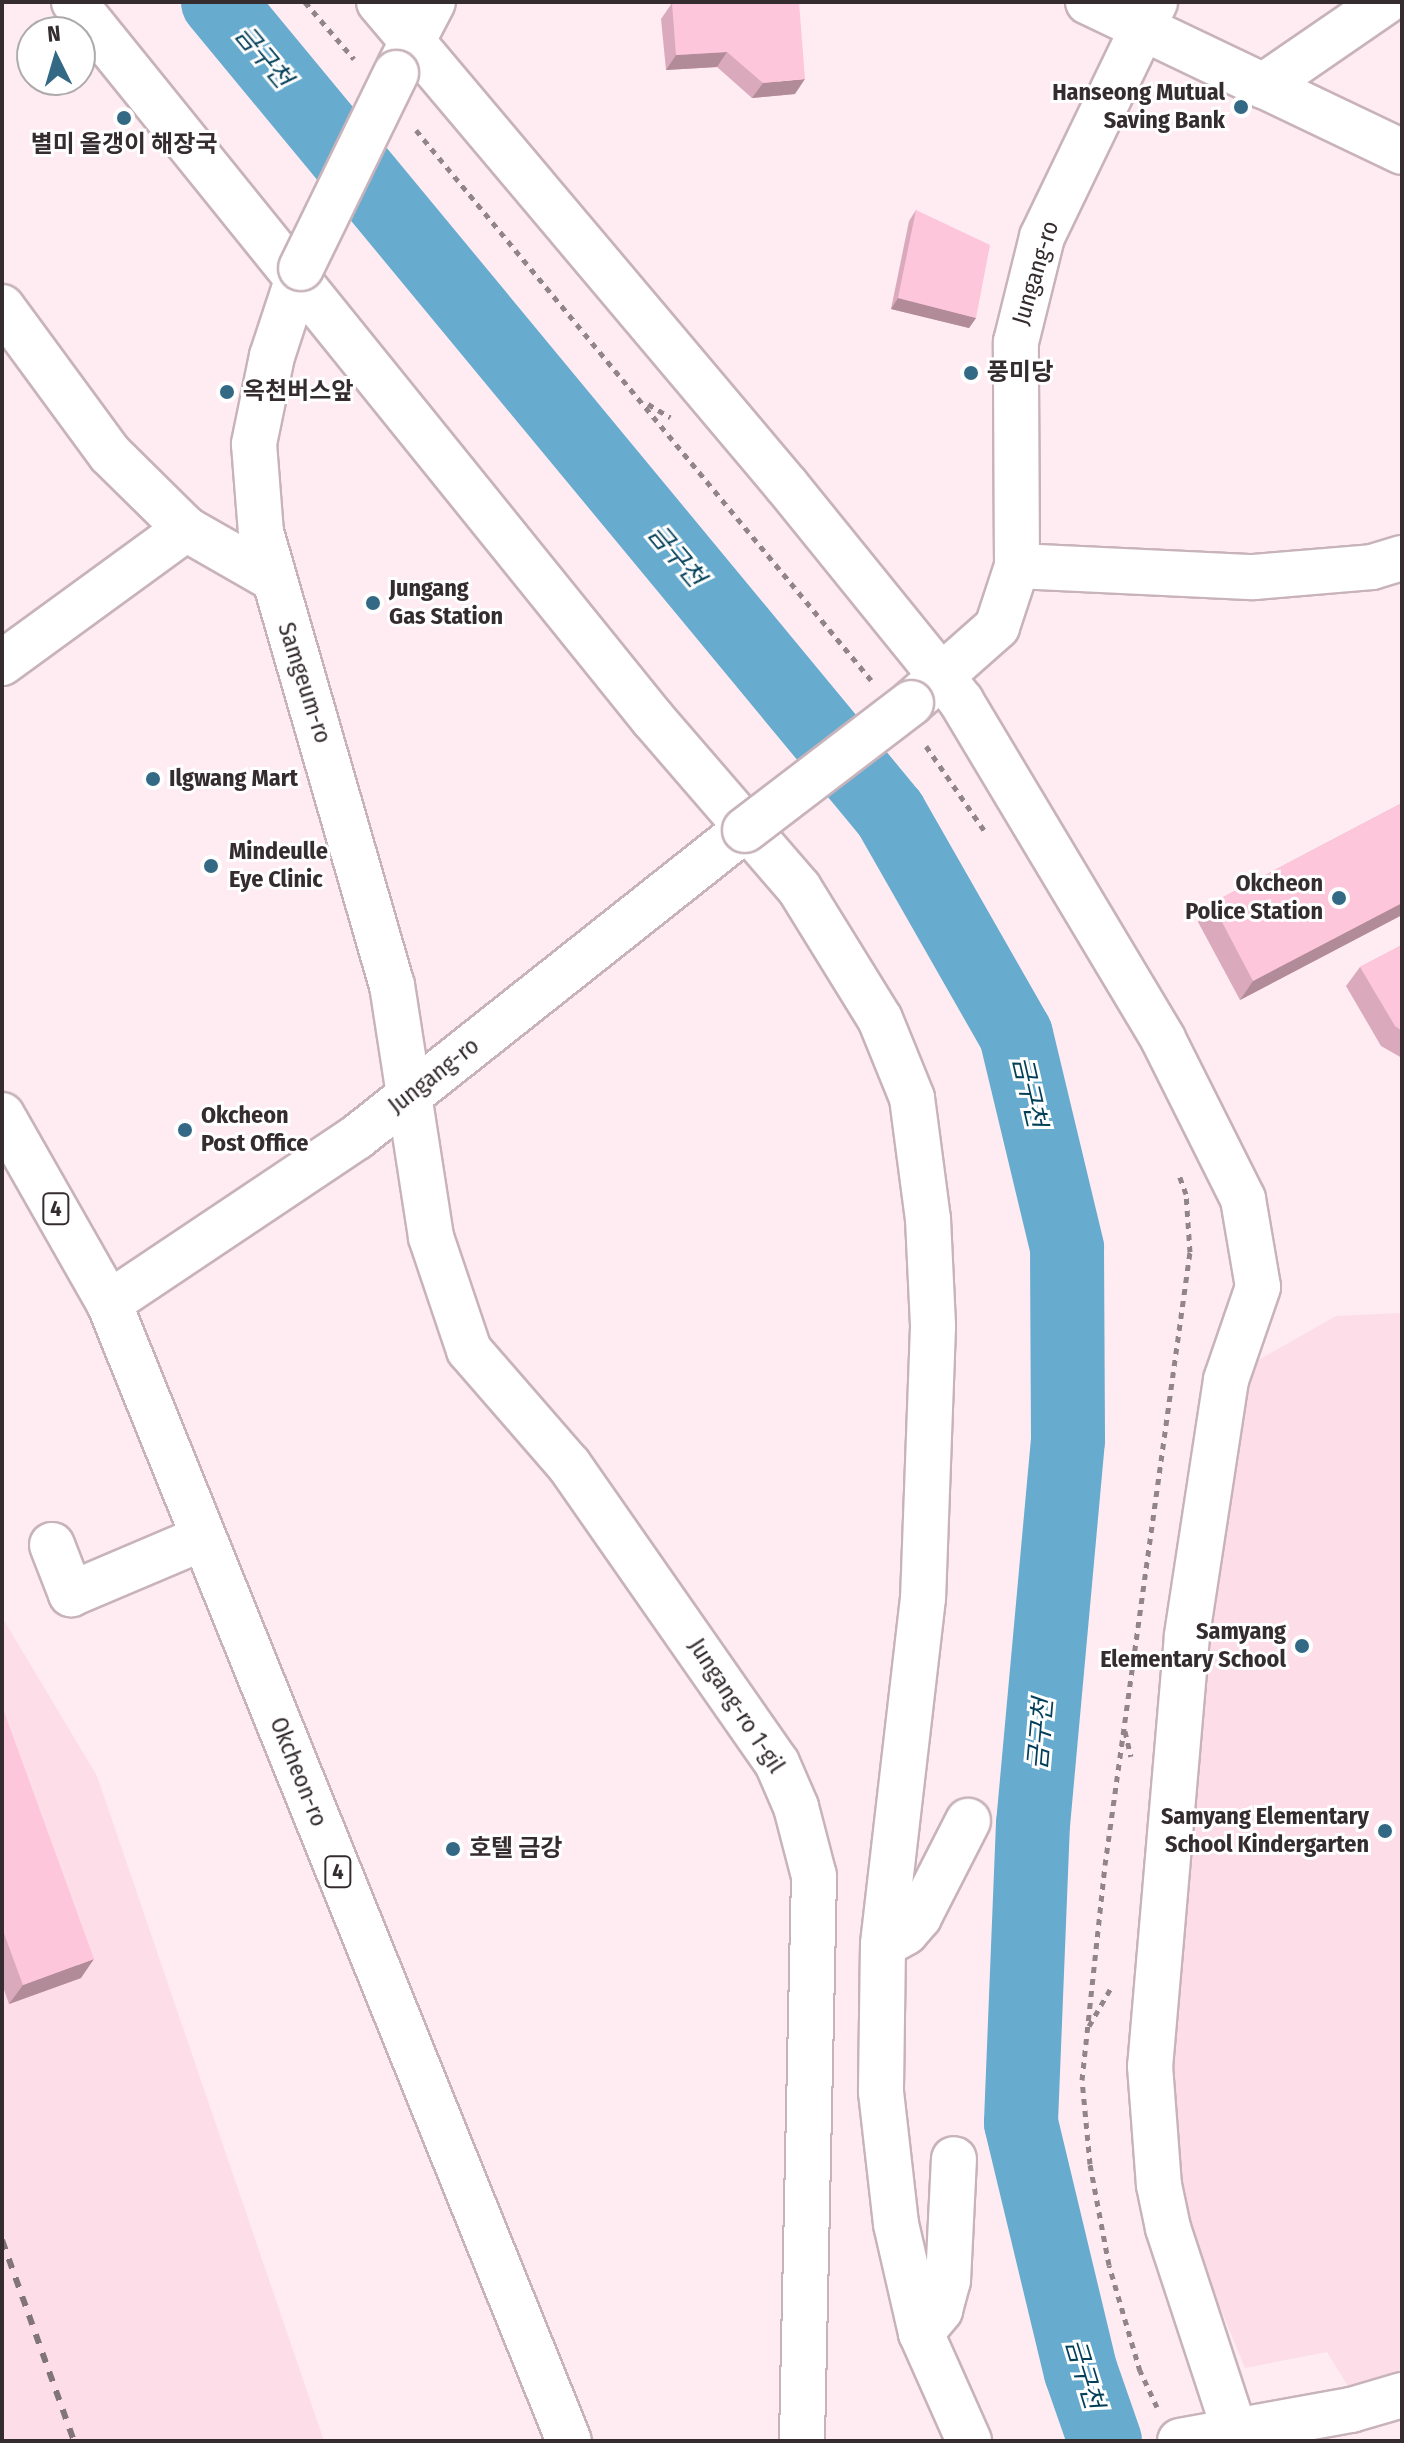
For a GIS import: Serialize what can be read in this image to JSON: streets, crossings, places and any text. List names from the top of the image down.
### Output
{
  "streets": {
    "street": [
      "Jungang-ro",
      "Samgeum-ro",
      "4",
      "Jungang-ro 1-gil",
      "Okcheon-ro"
    ]
  },
  "crossings": [
    ["Jungang-ro", "Samgeum-ro"],
    ["Jungang-ro", "Jungang-ro 1-gil"],
    ["Jungang-ro", "Okcheon-ro"],
    ["Samgeum-ro", "Jungang-ro 1-gil"]
  ],
  "water": ["금구천"],
  "places": [
    "Hanseong Mutual Saving Bank",
    "별미 올갱이 해장국",
    "풍미당",
    "옥천버스앞",
    "Jungang Gas Station",
    "Ilgwang Mart",
    "Mindeulle Eye Clinic",
    "Okcheon Police Station",
    "Okcheon Post Office",
    "Samyang Elementary School",
    "Samyang Elementary School Kindergarten",
    "호텔 금강"
  ],
  "north": "top"
}
